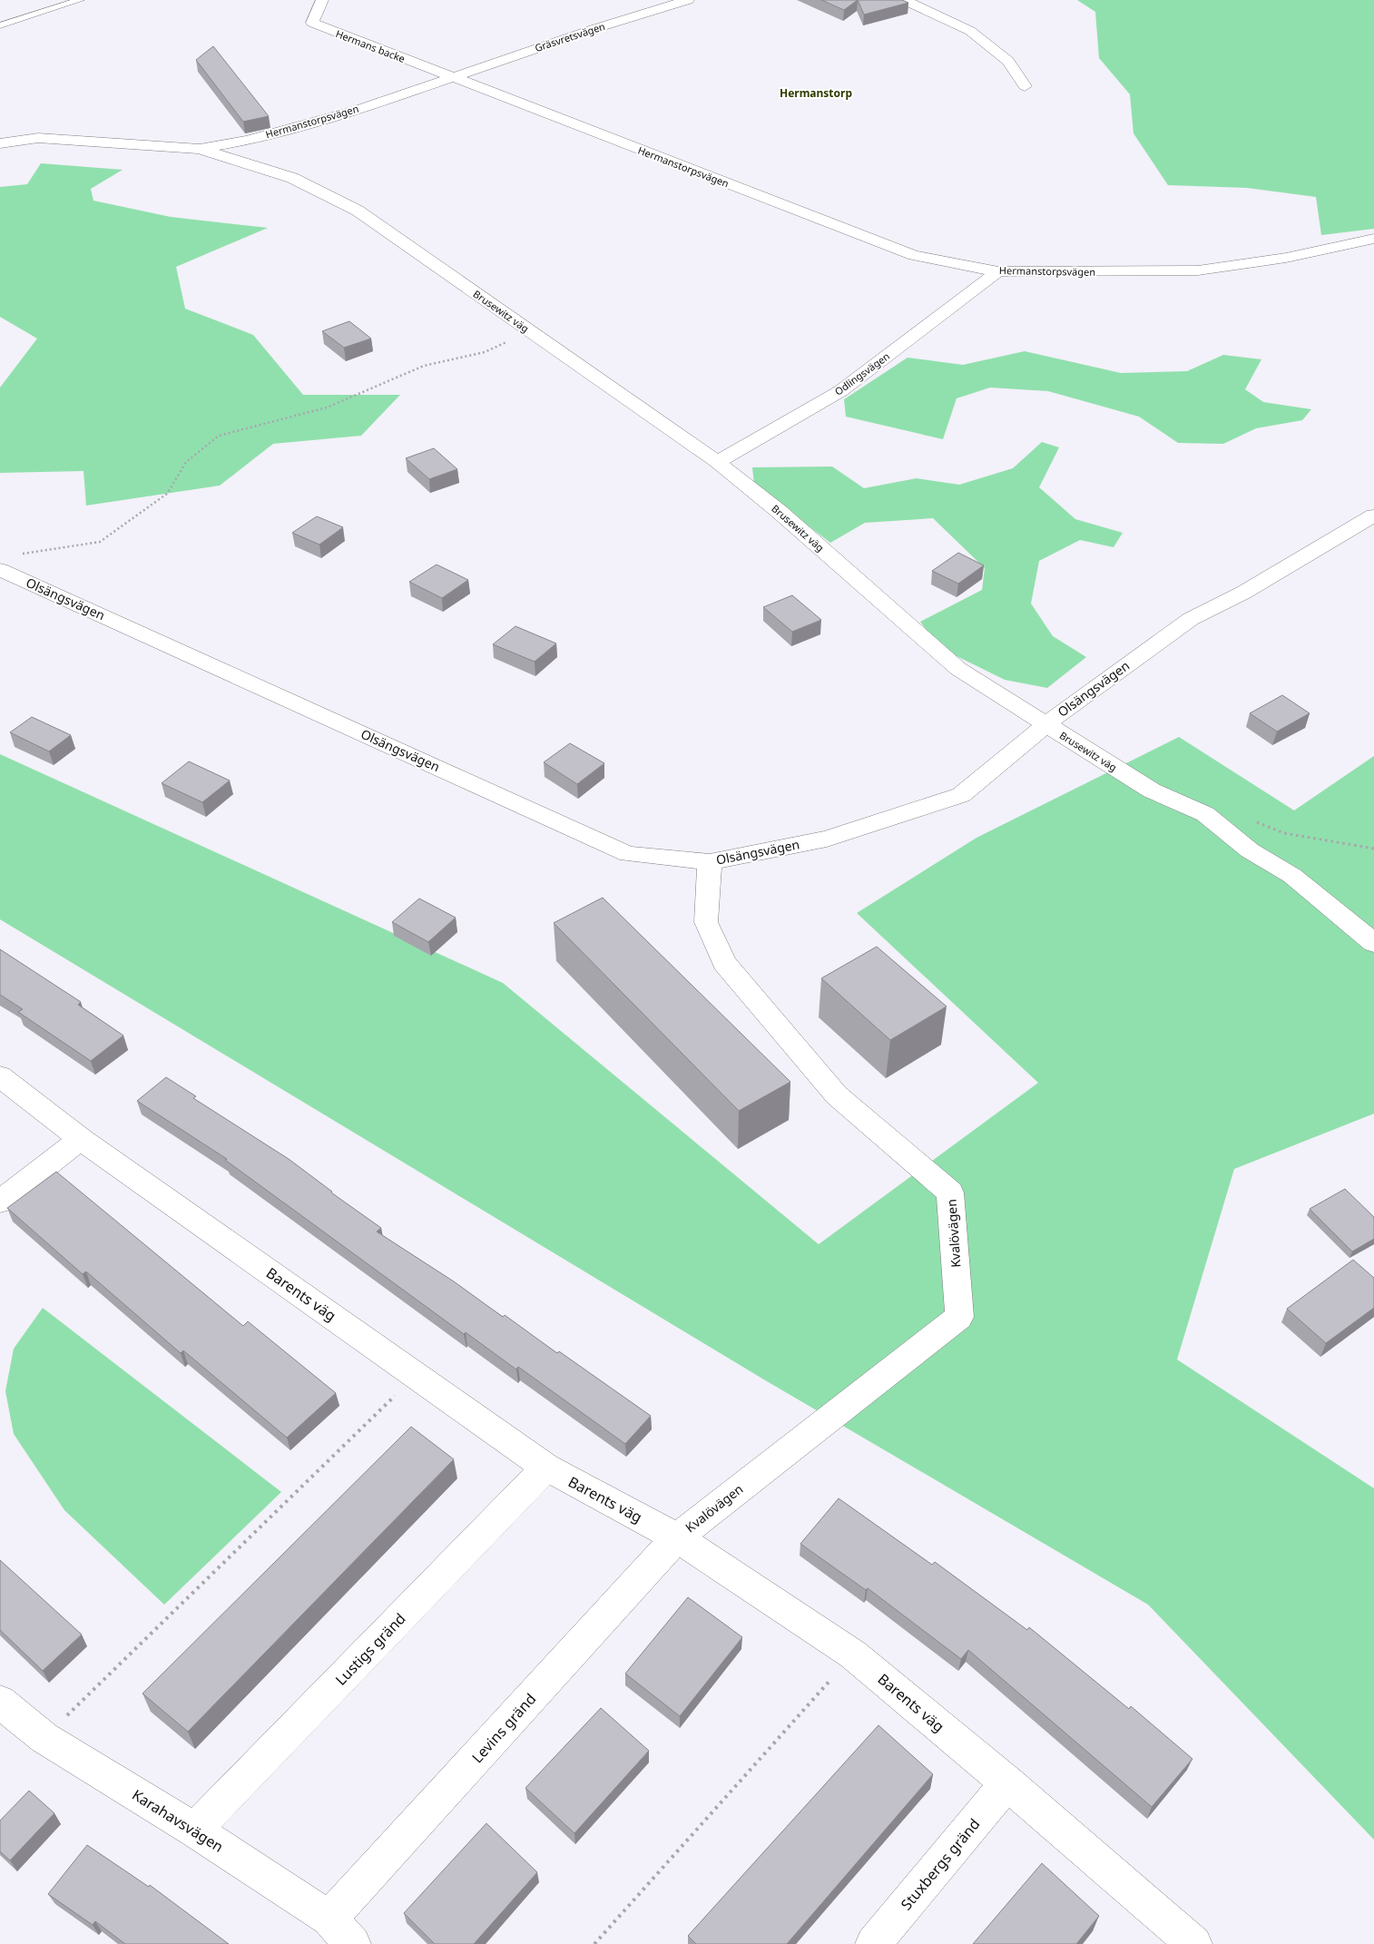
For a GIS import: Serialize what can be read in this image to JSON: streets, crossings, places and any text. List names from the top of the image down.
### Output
{
  "streets": {
    "street": [
      "Gräsvretsvägen",
      "Hermans backe",
      "Hermanstorpsvägen",
      "Brusewitz väg",
      "Odlingsvägen",
      "Olsängsvägen",
      "Kvalövägen",
      "Barents väg",
      "Lustigs gränd",
      "Levins gränd",
      "Karahavsvägen",
      "Stuxbergs gränd"
    ]
  },
  "crossings": [
    ["Gräsvretsvägen", "Hermans backe"],
    ["Gräsvretsvägen", "Hermanstorpsvägen"],
    ["Hermans backe", "Hermanstorpsvägen"],
    ["Hermanstorpsvägen", "Brusewitz väg"],
    ["Hermanstorpsvägen", "Odlingsvägen"],
    ["Brusewitz väg", "Odlingsvägen"],
    ["Brusewitz väg", "Olsängsvägen"],
    ["Olsängsvägen", "Kvalövägen"],
    ["Kvalövägen", "Barents väg"],
    ["Kvalövägen", "Levins gränd"],
    ["Barents väg", "Lustigs gränd"],
    ["Barents väg", "Levins gränd"],
    ["Barents väg", "Stuxbergs gränd"],
    ["Lustigs gränd", "Karahavsvägen"],
    ["Levins gränd", "Karahavsvägen"]
  ],
  "districts": ["Hermanstorp"]
}
